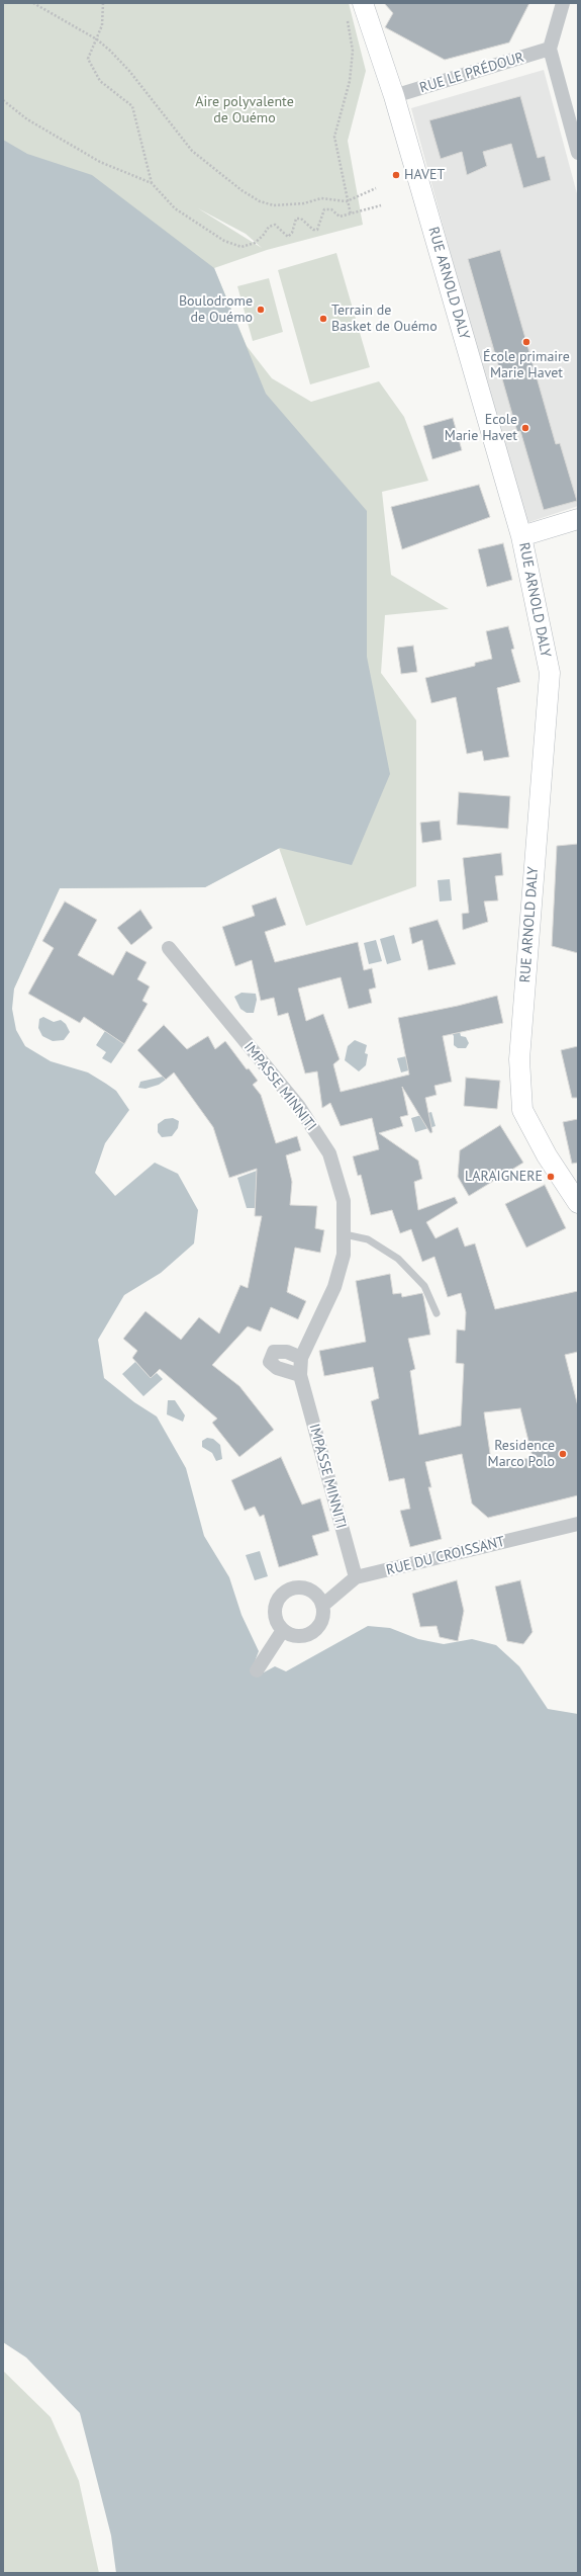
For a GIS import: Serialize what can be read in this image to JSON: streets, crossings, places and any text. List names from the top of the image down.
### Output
{
  "streets": {
    "street": [
      "RUE LE PRÉDOUR",
      "RUE ARNOLD DALY",
      "IMPASSE MINNITI",
      "RUE DU CROISSANT"
    ]
  },
  "crossings": [
    ["RUE LE PRÉDOUR", "RUE ARNOLD DALY"],
    ["IMPASSE MINNITI", "RUE DU CROISSANT"]
  ],
  "parks": ["Aire polyvalente de Ouémo"],
  "places": [
    "HAVET",
    "Boulodrome de Ouémo",
    "Terrain de Basket de Ouémo",
    "École primaire Marie Havet",
    "Ecole Marie Havet",
    "LARAIGNERE",
    "Residence Marco Polo"
  ]
}
